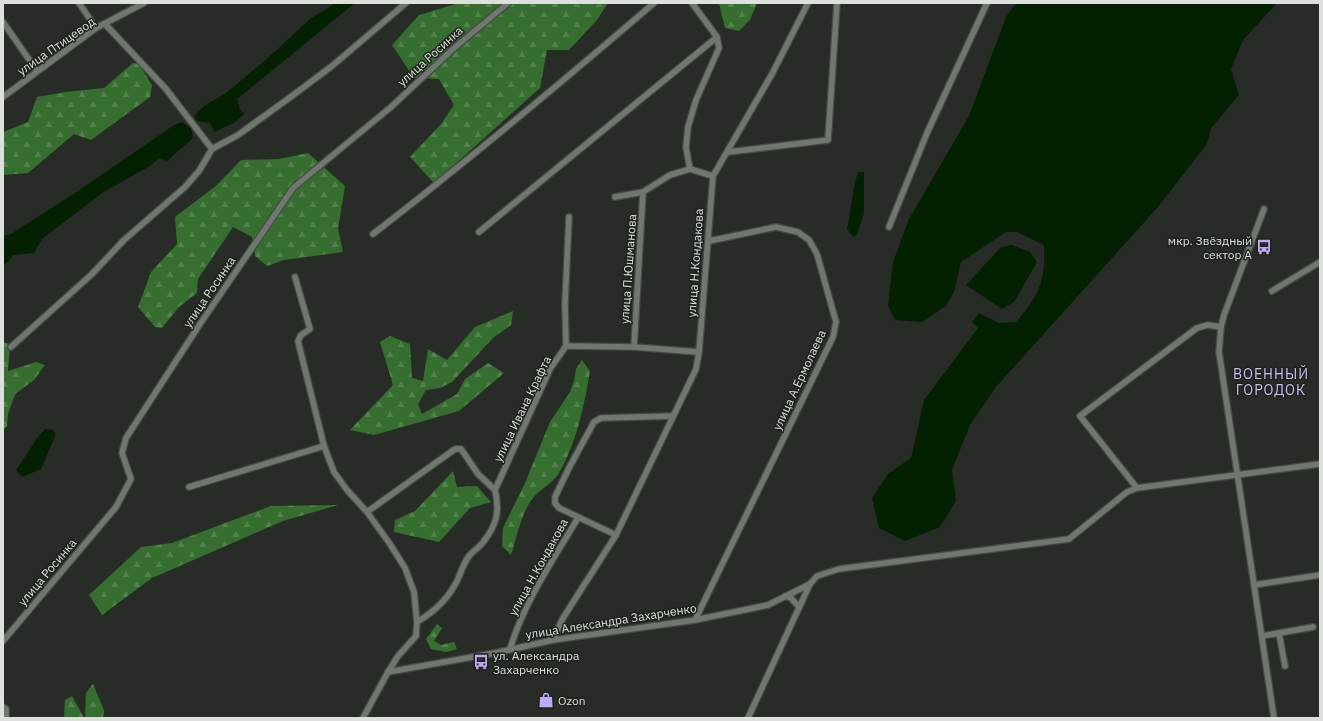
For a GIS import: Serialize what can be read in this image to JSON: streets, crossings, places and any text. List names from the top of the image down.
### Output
{
  "streets": {
    "street": [
      "улица Птицевод",
      "улица Росинка",
      "улица Н.Кондакова",
      "улица П.Юшманова",
      "улица А.Ермолаева",
      "улица Ивана Крафта",
      "улица Александра Захарченко"
    ]
  },
  "crossings": [
    ["улица Н.Кондакова", "улица А.Ермолаева"],
    ["улица Н.Кондакова", "улица Александра Захарченко"],
    ["улица А.Ермолаева", "улица Александра Захарченко"]
  ],
  "districts": ["ВОЕННЫЙ ГОРОДОК"],
  "places": {
    "bus stop": ["мкр. Звёздный сектор А", "ул. Александра Захарченко"],
    "shop": ["Ozon"]
  }
}
